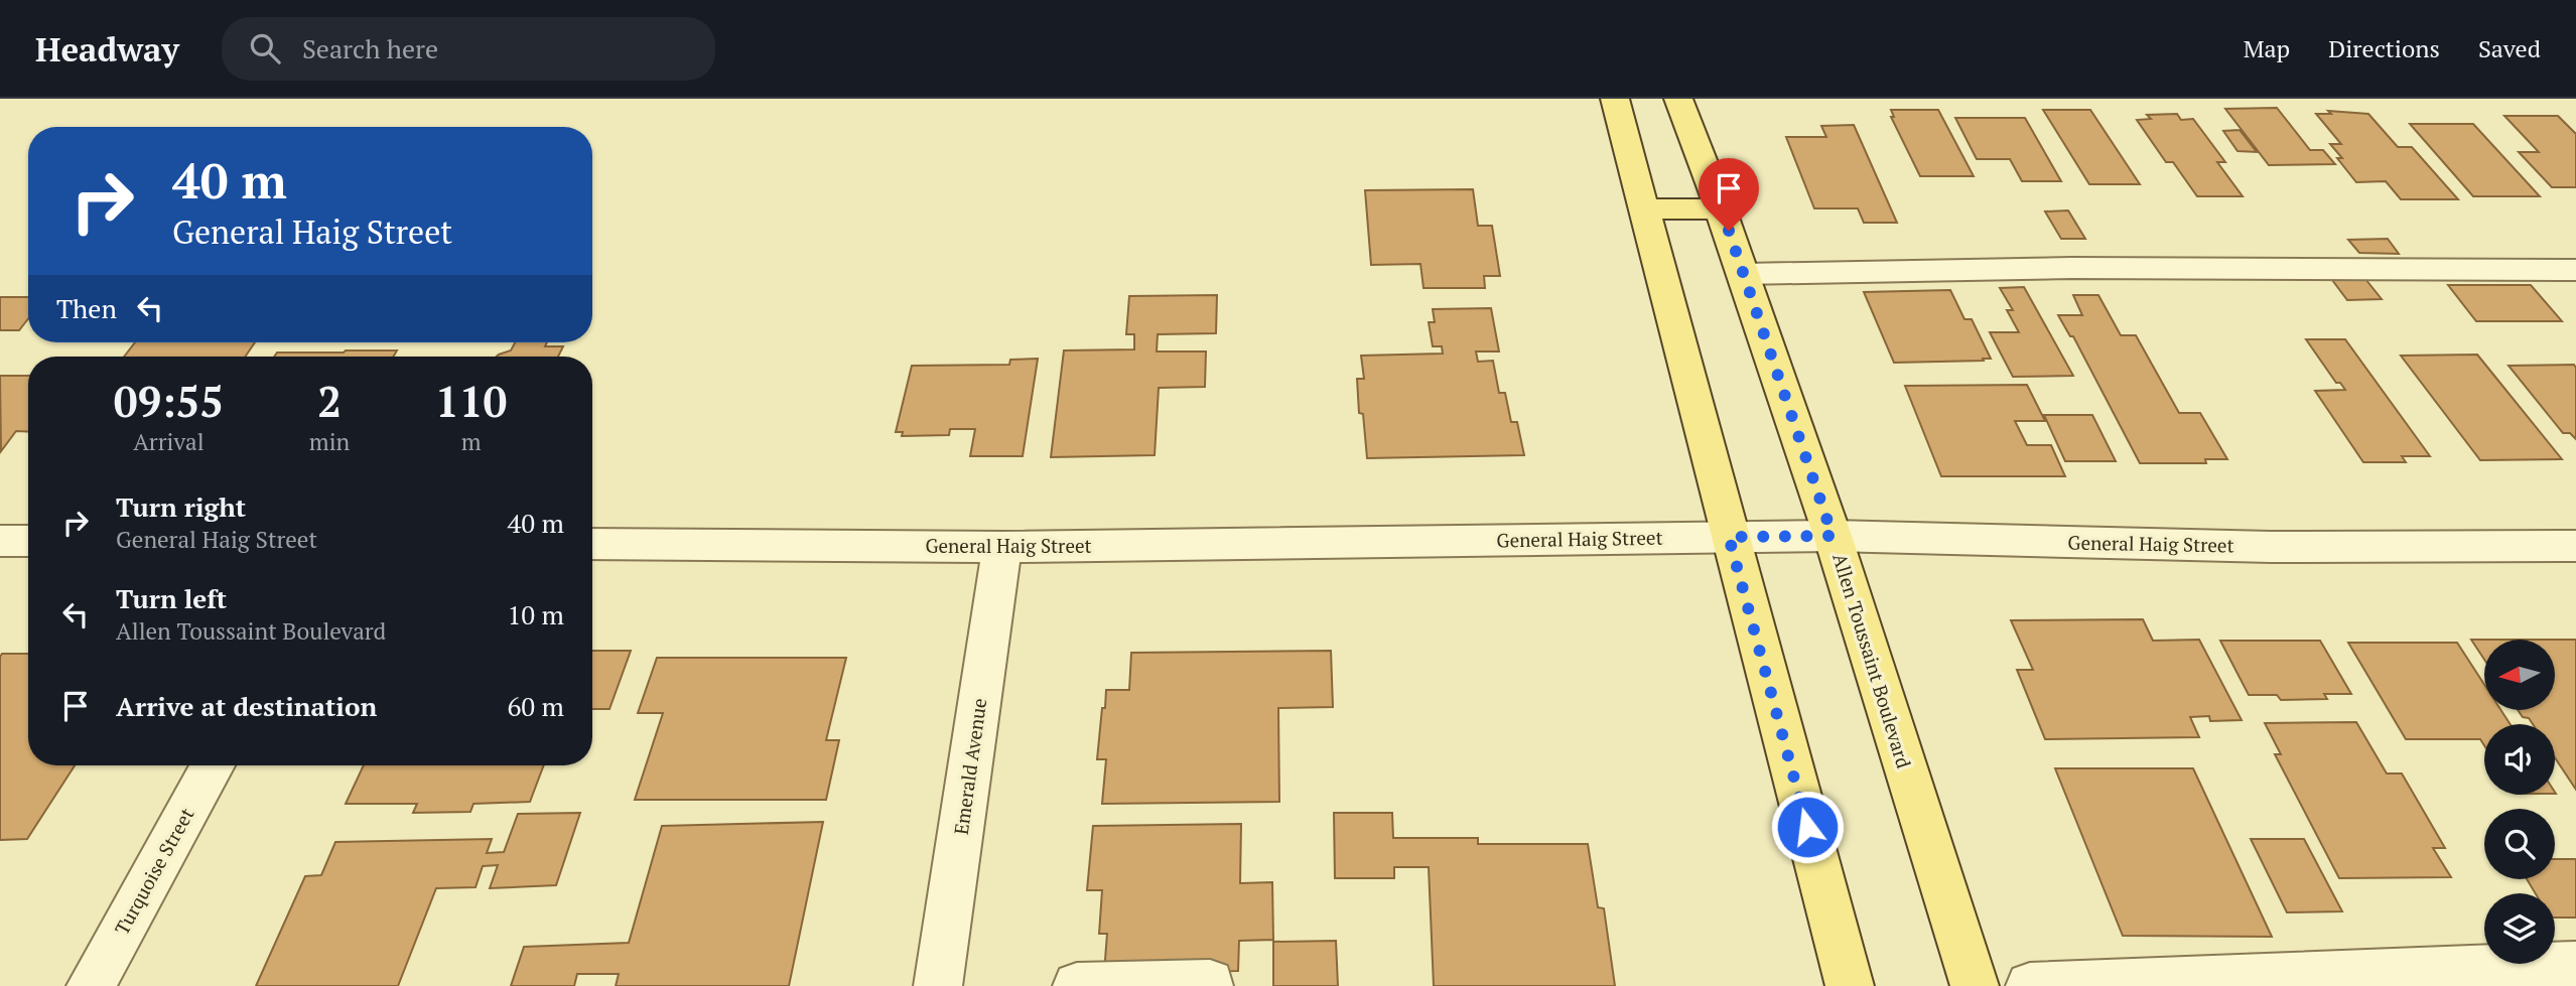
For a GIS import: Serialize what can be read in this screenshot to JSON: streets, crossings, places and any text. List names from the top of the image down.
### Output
{
  "streets": {
    "main road": ["Allen Toussaint Boulevard"],
    "street": ["General Haig Street", "Emerald Avenue", "Turquoise Street"]
  },
  "crossings": [
    ["General Haig Street", "Allen Toussaint Boulevard"],
    ["General Haig Street", "Emerald Avenue"]
  ],
  "north": "left",
  "page": {
    "header": "Headway",
    "search": "Search here",
    "nav": ["Map", "Directions", "Saved"],
    "turn": ["40 m", "General Haig Street"],
    "then": "Then",
    "eta": [
      "09:55",
      "Arrival",
      "2",
      "min",
      "110",
      "m"
    ],
    "list": [
      {
        "name": "Turn right",
        "note": "General Haig Street",
        "value": "40 m"
      },
      {
        "name": "Turn left",
        "note": "Allen Toussaint Boulevard",
        "value": "10 m"
      },
      {
        "name": "Arrive at destination",
        "value": "60 m"
      }
    ]
  }
}
